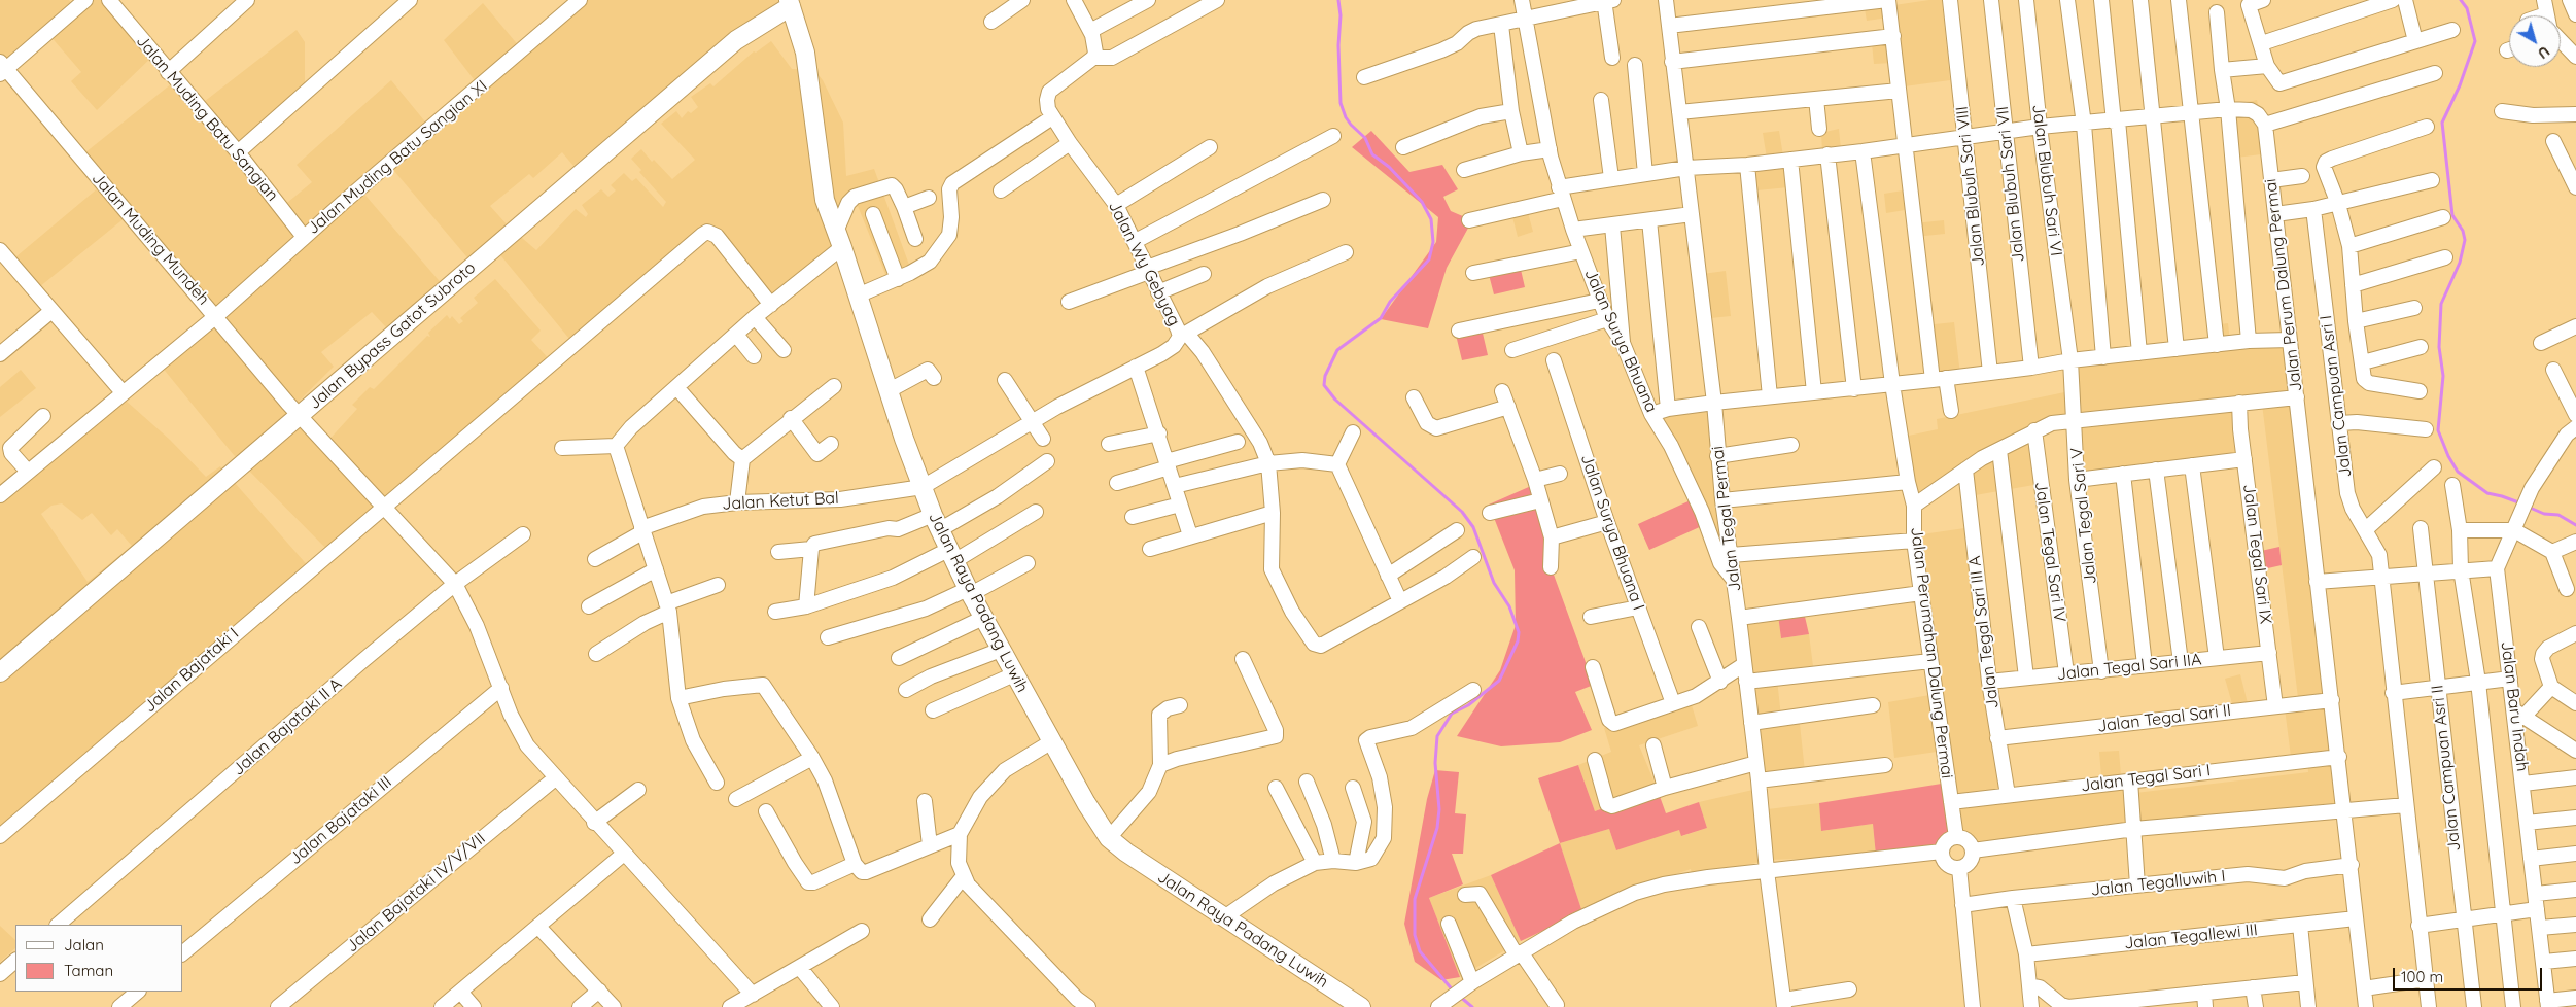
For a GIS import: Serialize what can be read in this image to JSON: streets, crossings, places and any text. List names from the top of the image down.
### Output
{
  "streets": {
    "main road": ["Jalan Bypass Gatot Subroto", "Jalan Raya Padang Luwih"],
    "street": [
      "Jalan Muding Batu Sangian",
      "Jalan Muding Batu Sangian XI",
      "Jalan Blubuh Sari VI",
      "Jalan Blubuh Sari VII",
      "Jalan Blubuh Sari VIII",
      "Jalan Muding Mundeh",
      "Jalan Wy Gebyag",
      "Jalan Perum Dalung Permai",
      "Jalan Surya Bhuana",
      "Jalan Campuan Asri I",
      "Jalan Ketut Bal",
      "Jalan Tegal Sari V",
      "Jalan Tegal Permai",
      "Jalan Surya Bhuana I",
      "Jalan Tegal Sari IV",
      "Jalan Tegal Sari IX",
      "Jalan Tegal Sari III A",
      "Jalan Perumahan Dalung Permai",
      "Jalan Tegal Sari IIA",
      "Jalan Bajataki I",
      "Jalan Baru Indah",
      "Jalan Tegal Sari II",
      "Jalan Bajataki II A",
      "Jalan Campuan Asri II",
      "Jalan Tegal Sari I",
      "Jalan Bajataki III",
      "Jalan Tegalluwih I",
      "Jalan Bajataki IV/V/VII",
      "Jalan Tegallewi III"
    ]
  },
  "crossings": [
    ["Jalan Muding Batu Sangian", "Jalan Muding Batu Sangian XI"],
    ["Jalan Muding Batu Sangian XI", "Jalan Muding Mundeh"],
    ["Jalan Blubuh Sari VI", "Jalan Tegal Sari V"],
    ["Jalan Muding Mundeh", "Jalan Bypass Gatot Subroto"],
    ["Jalan Muding Mundeh", "Jalan Bajataki I"],
    ["Jalan Muding Mundeh", "Jalan Bajataki II A"],
    ["Jalan Muding Mundeh", "Jalan Bajataki III"],
    ["Jalan Muding Mundeh", "Jalan Bajataki IV/V/VII"],
    ["Jalan Wy Gebyag", "Jalan Ketut Bal"],
    ["Jalan Wy Gebyag", "Jalan Raya Padang Luwih"],
    ["Jalan Perum Dalung Permai", "Jalan Perumahan Dalung Permai"],
    ["Jalan Perum Dalung Permai", "Jalan Tegal Sari II"],
    ["Jalan Perum Dalung Permai", "Jalan Tegal Sari I"],
    ["Jalan Perum Dalung Permai", "Jalan Tegalluwih I"],
    ["Jalan Perum Dalung Permai", "Jalan Tegallewi III"],
    ["Jalan Bypass Gatot Subroto", "Jalan Raya Padang Luwih"],
    ["Jalan Surya Bhuana", "Jalan Tegal Permai"],
    ["Jalan Ketut Bal", "Jalan Raya Padang Luwih"],
    ["Jalan Tegal Sari V", "Jalan Perumahan Dalung Permai"],
    ["Jalan Tegal Sari V", "Jalan Tegal Sari IIA"],
    ["Jalan Tegal Sari IV", "Jalan Perumahan Dalung Permai"],
    ["Jalan Tegal Sari IV", "Jalan Tegal Sari IIA"],
    ["Jalan Tegal Sari IX", "Jalan Perumahan Dalung Permai"],
    ["Jalan Tegal Sari IX", "Jalan Tegal Sari IIA"],
    ["Jalan Tegal Sari IX", "Jalan Tegal Sari II"],
    ["Jalan Tegal Sari III A", "Jalan Perumahan Dalung Permai"],
    ["Jalan Tegal Sari III A", "Jalan Tegal Sari IIA"],
    ["Jalan Tegal Sari III A", "Jalan Tegal Sari II"],
    ["Jalan Tegal Sari III A", "Jalan Tegal Sari I"],
    ["Jalan Perumahan Dalung Permai", "Jalan Tegal Sari I"]
  ],
  "legend": ["Jalan", "Taman"],
  "scale_bar": "100 m",
  "north": "bottom right"
}
